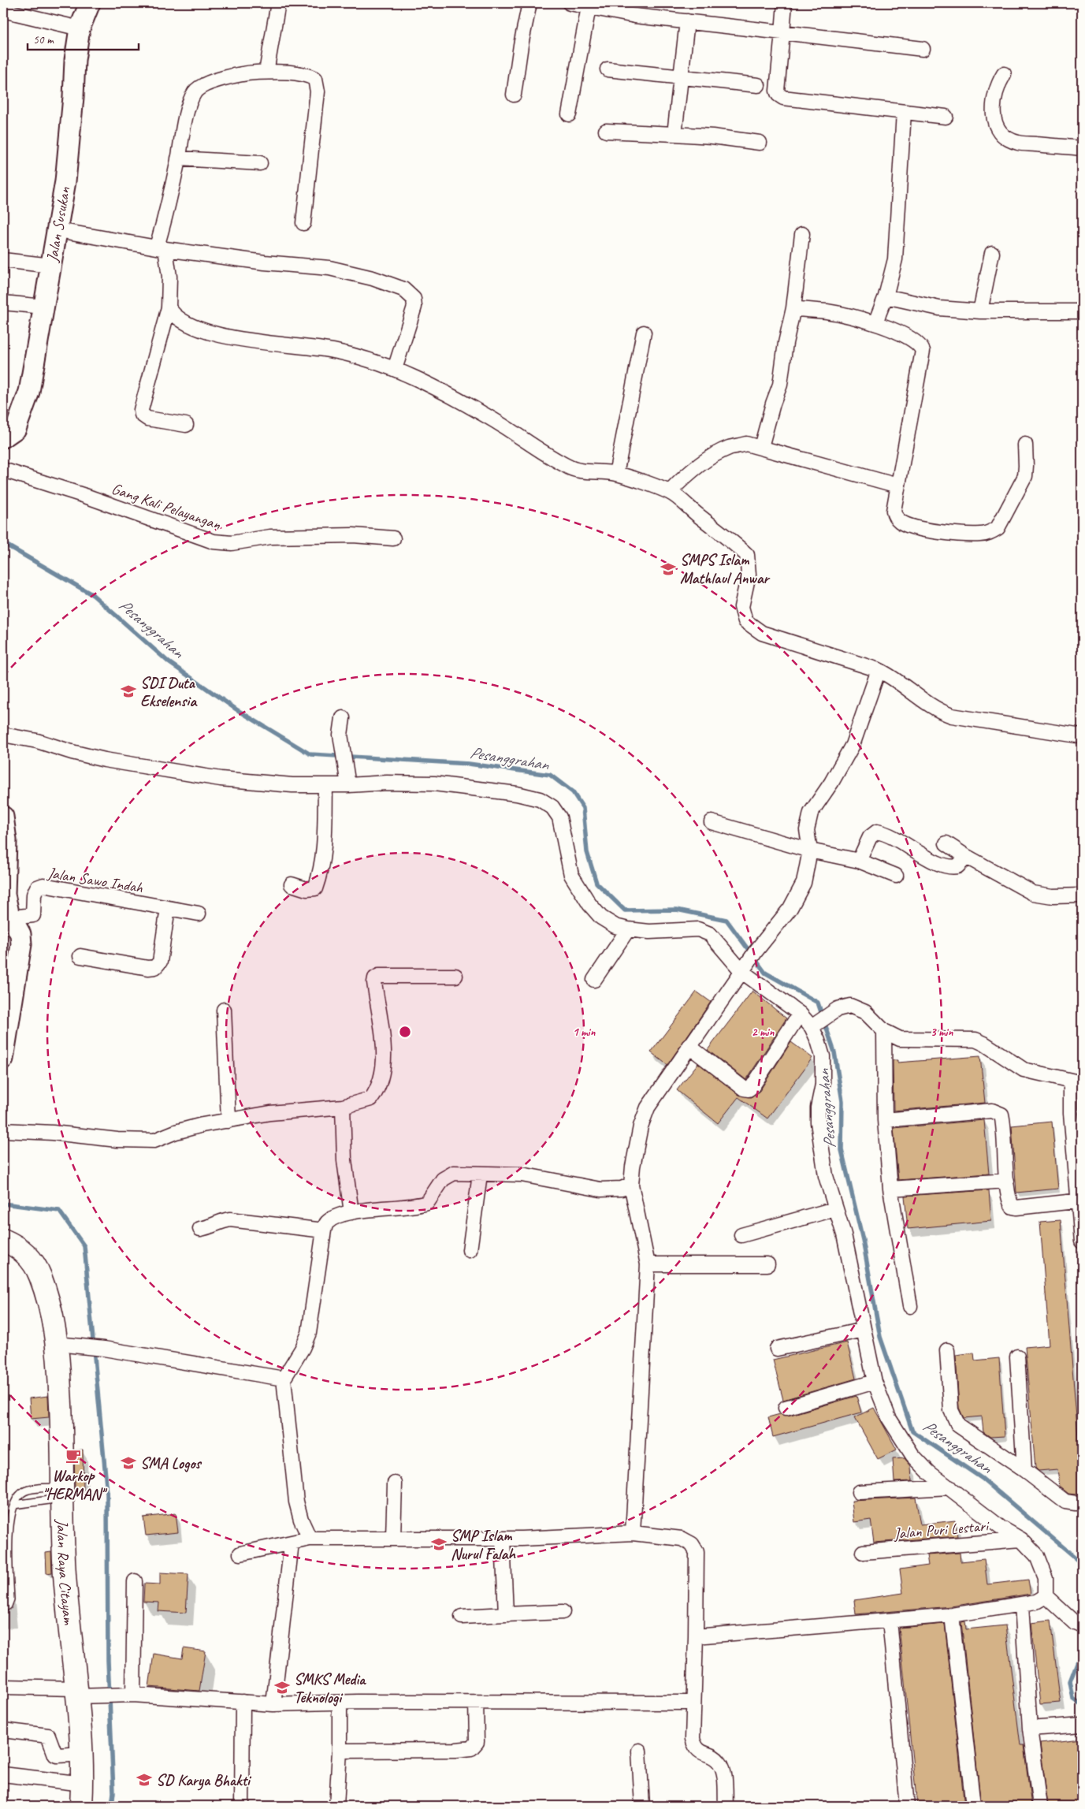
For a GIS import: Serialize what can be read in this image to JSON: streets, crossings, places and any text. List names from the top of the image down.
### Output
{
  "streets": {
    "main road": ["Jalan Raya Citayam"],
    "street": [
      "Jalan Susukan",
      "Gang Kali Pelayangan",
      "Jalan Sawo Indah",
      "Jalan Puri Lestari"
    ]
  },
  "water": ["Pesanggrahan"],
  "places": {
    "school or university": [
      "SMPS Islam Mathlaul Anwar",
      "SDI Duta Ekselensia",
      "SMA Logos",
      "SMP Islam Nurul Falah",
      "SMKS Media Teknologi",
      "SD Karya Bhakti"
    ],
    "cafe": ["Warkop \"HERMAN\""]
  },
  "scale_bar": "50 m",
  "rings": ["1 min", "2 min", "3 min"]
}
